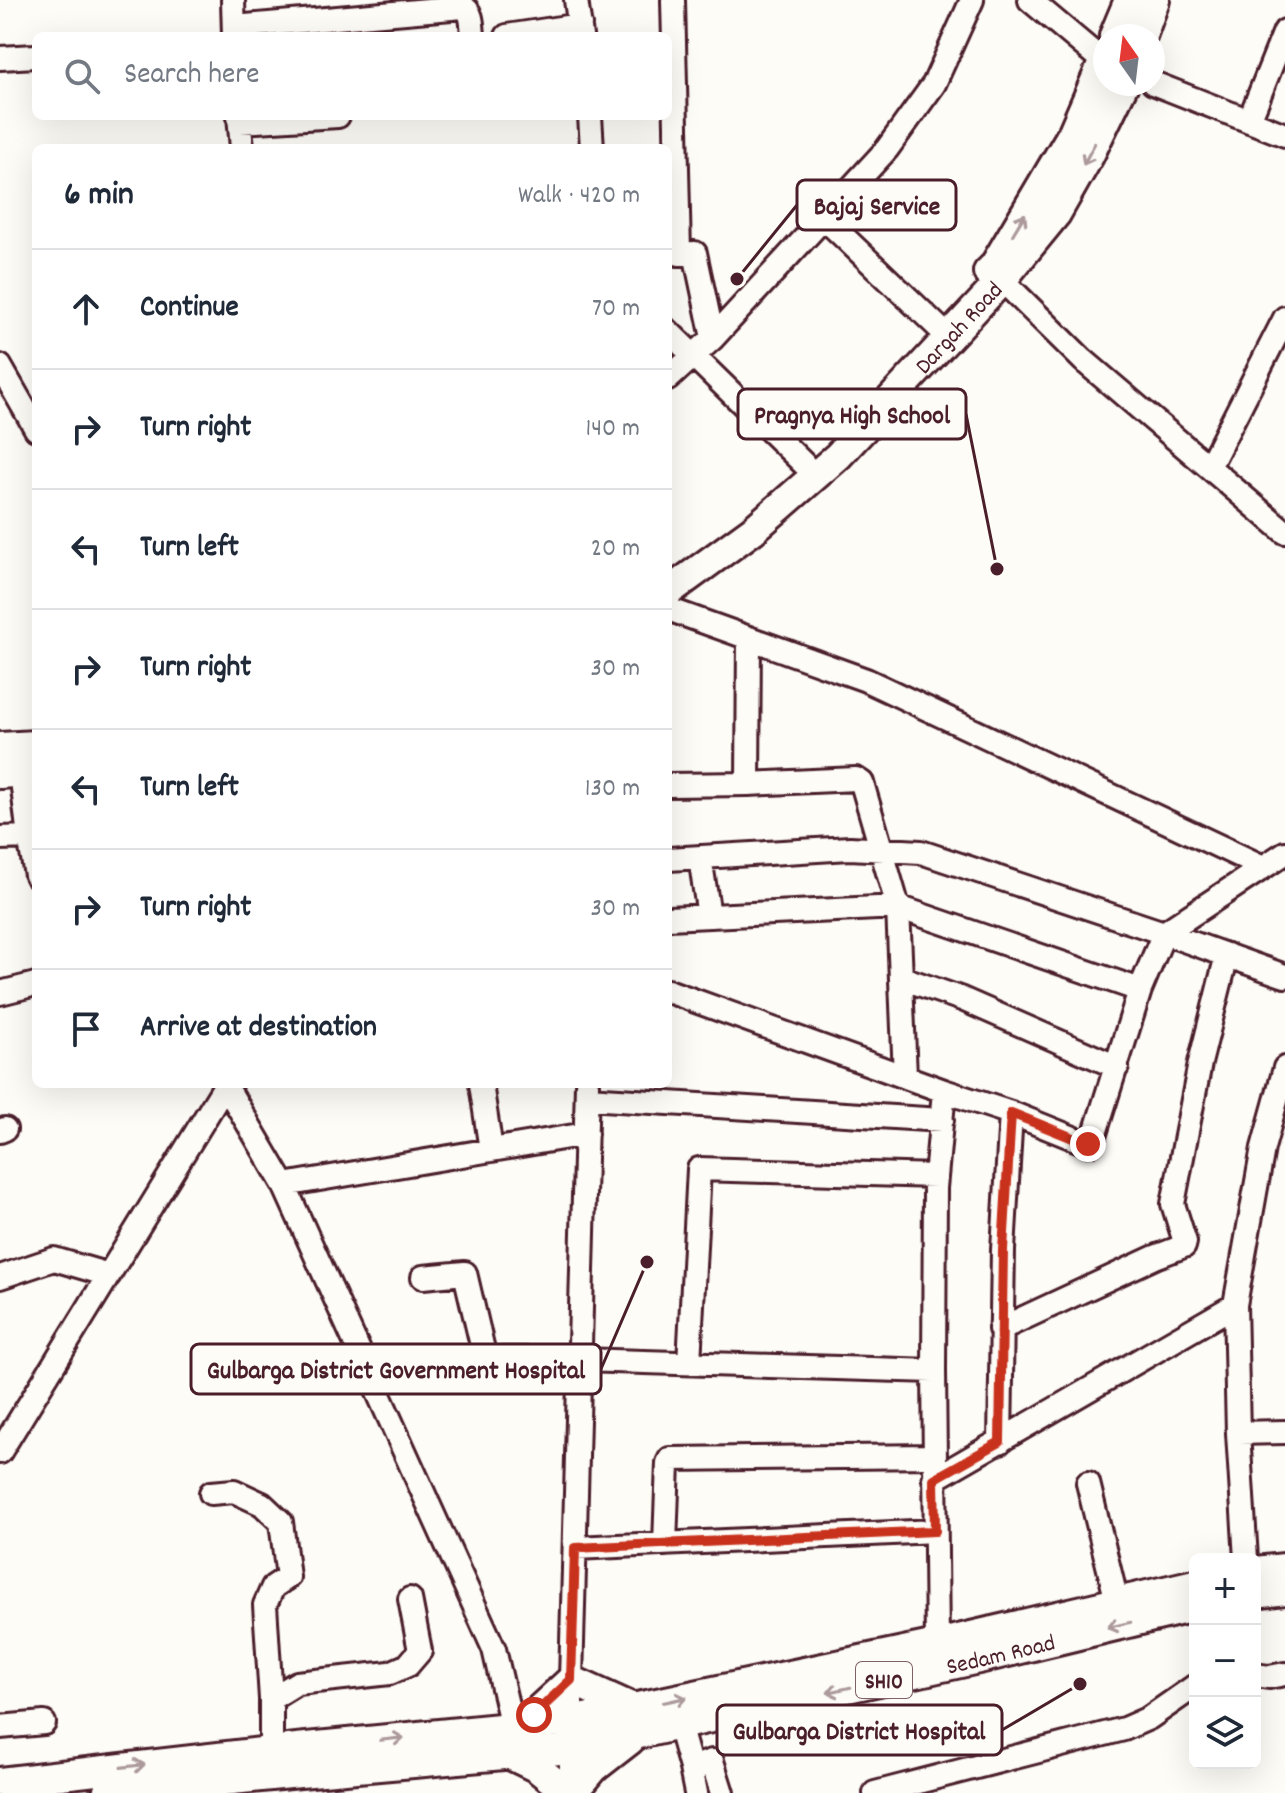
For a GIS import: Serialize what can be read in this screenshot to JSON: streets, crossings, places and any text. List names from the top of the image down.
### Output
{
  "streets": {
    "main road": ["Dargah Road", "Sedam Road", "SH10"]
  },
  "crossings": [
    ["Sedam Road", "SH10"]
  ],
  "places": [
    "Bajaj Service",
    "Pragnya High School",
    "Gulbarga District Government Hospital",
    "Gulbarga District Hospital"
  ],
  "north": "top",
  "page": {
    "search": "Search here",
    "heading": ["6 min", "Walk · 420 m"],
    "list": [
      ["Continue", "70 m"],
      ["Turn right", "140 m"],
      ["Turn left", "20 m"],
      ["Turn right", "30 m"],
      ["Turn left", "130 m"],
      ["Turn right", "30 m"],
      "Arrive at destination"
    ],
    "map_buttons": ["+", "−"]
  }
}
